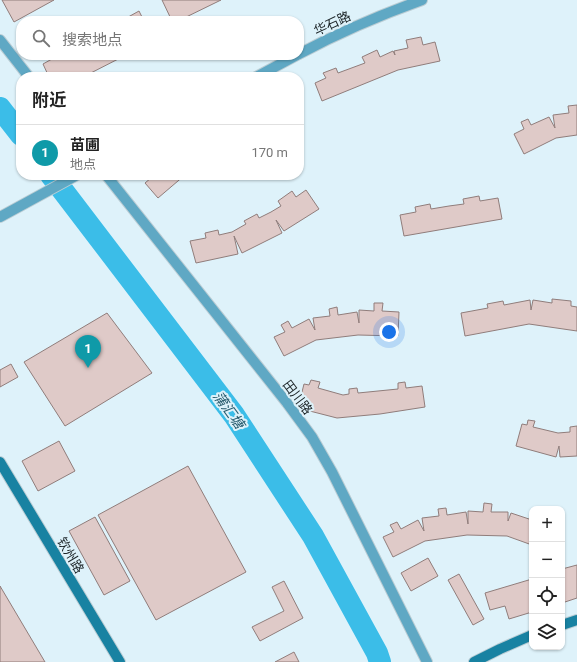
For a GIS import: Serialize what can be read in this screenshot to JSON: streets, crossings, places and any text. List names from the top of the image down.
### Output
{
  "streets": {
    "street": ["华石路", "田川路", "钦州路"]
  },
  "water": ["蒲汇塘"],
  "page": {
    "search": "搜索地点",
    "heading": "附近",
    "list": [
      {
        "mark": "1",
        "name": "苗圃",
        "note": "地点",
        "value": "170 m"
      }
    ],
    "pins": "1",
    "map_buttons": ["+", "−"]
  }
}
